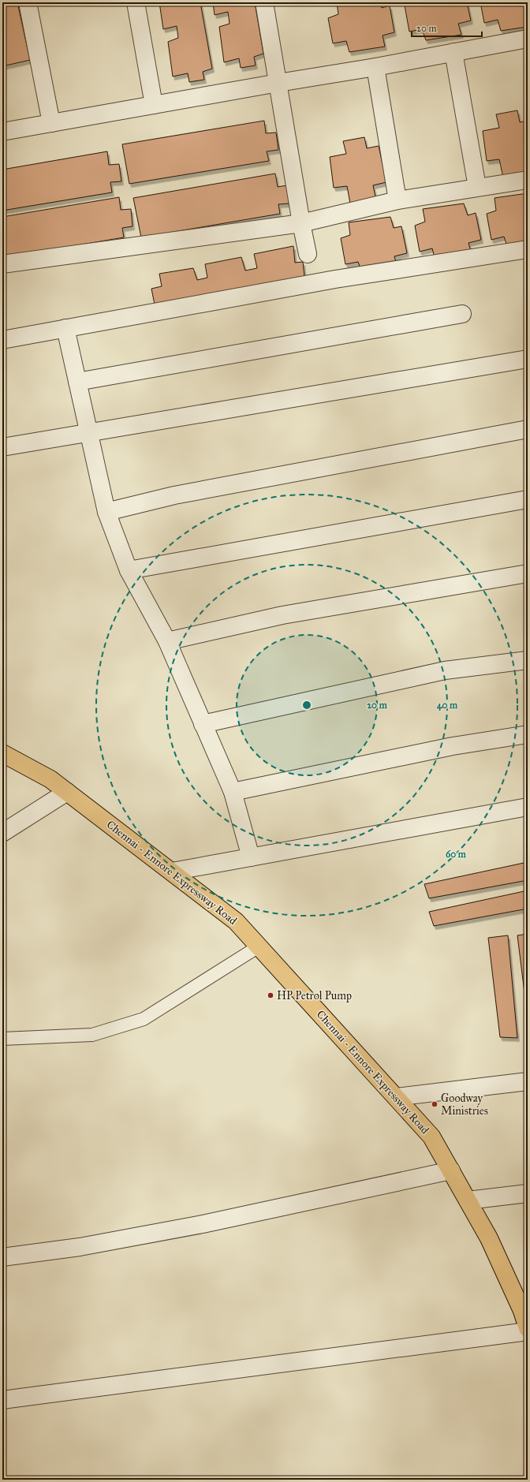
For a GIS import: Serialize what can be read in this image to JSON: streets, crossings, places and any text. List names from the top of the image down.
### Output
{
  "streets": {
    "main road": ["Chennai - Ennore Expressway Road"]
  },
  "places": ["HP Petrol Pump", "Goodway Ministries"],
  "scale_bar": "20 m",
  "rings": ["20 m", "40 m", "60 m"]
}
